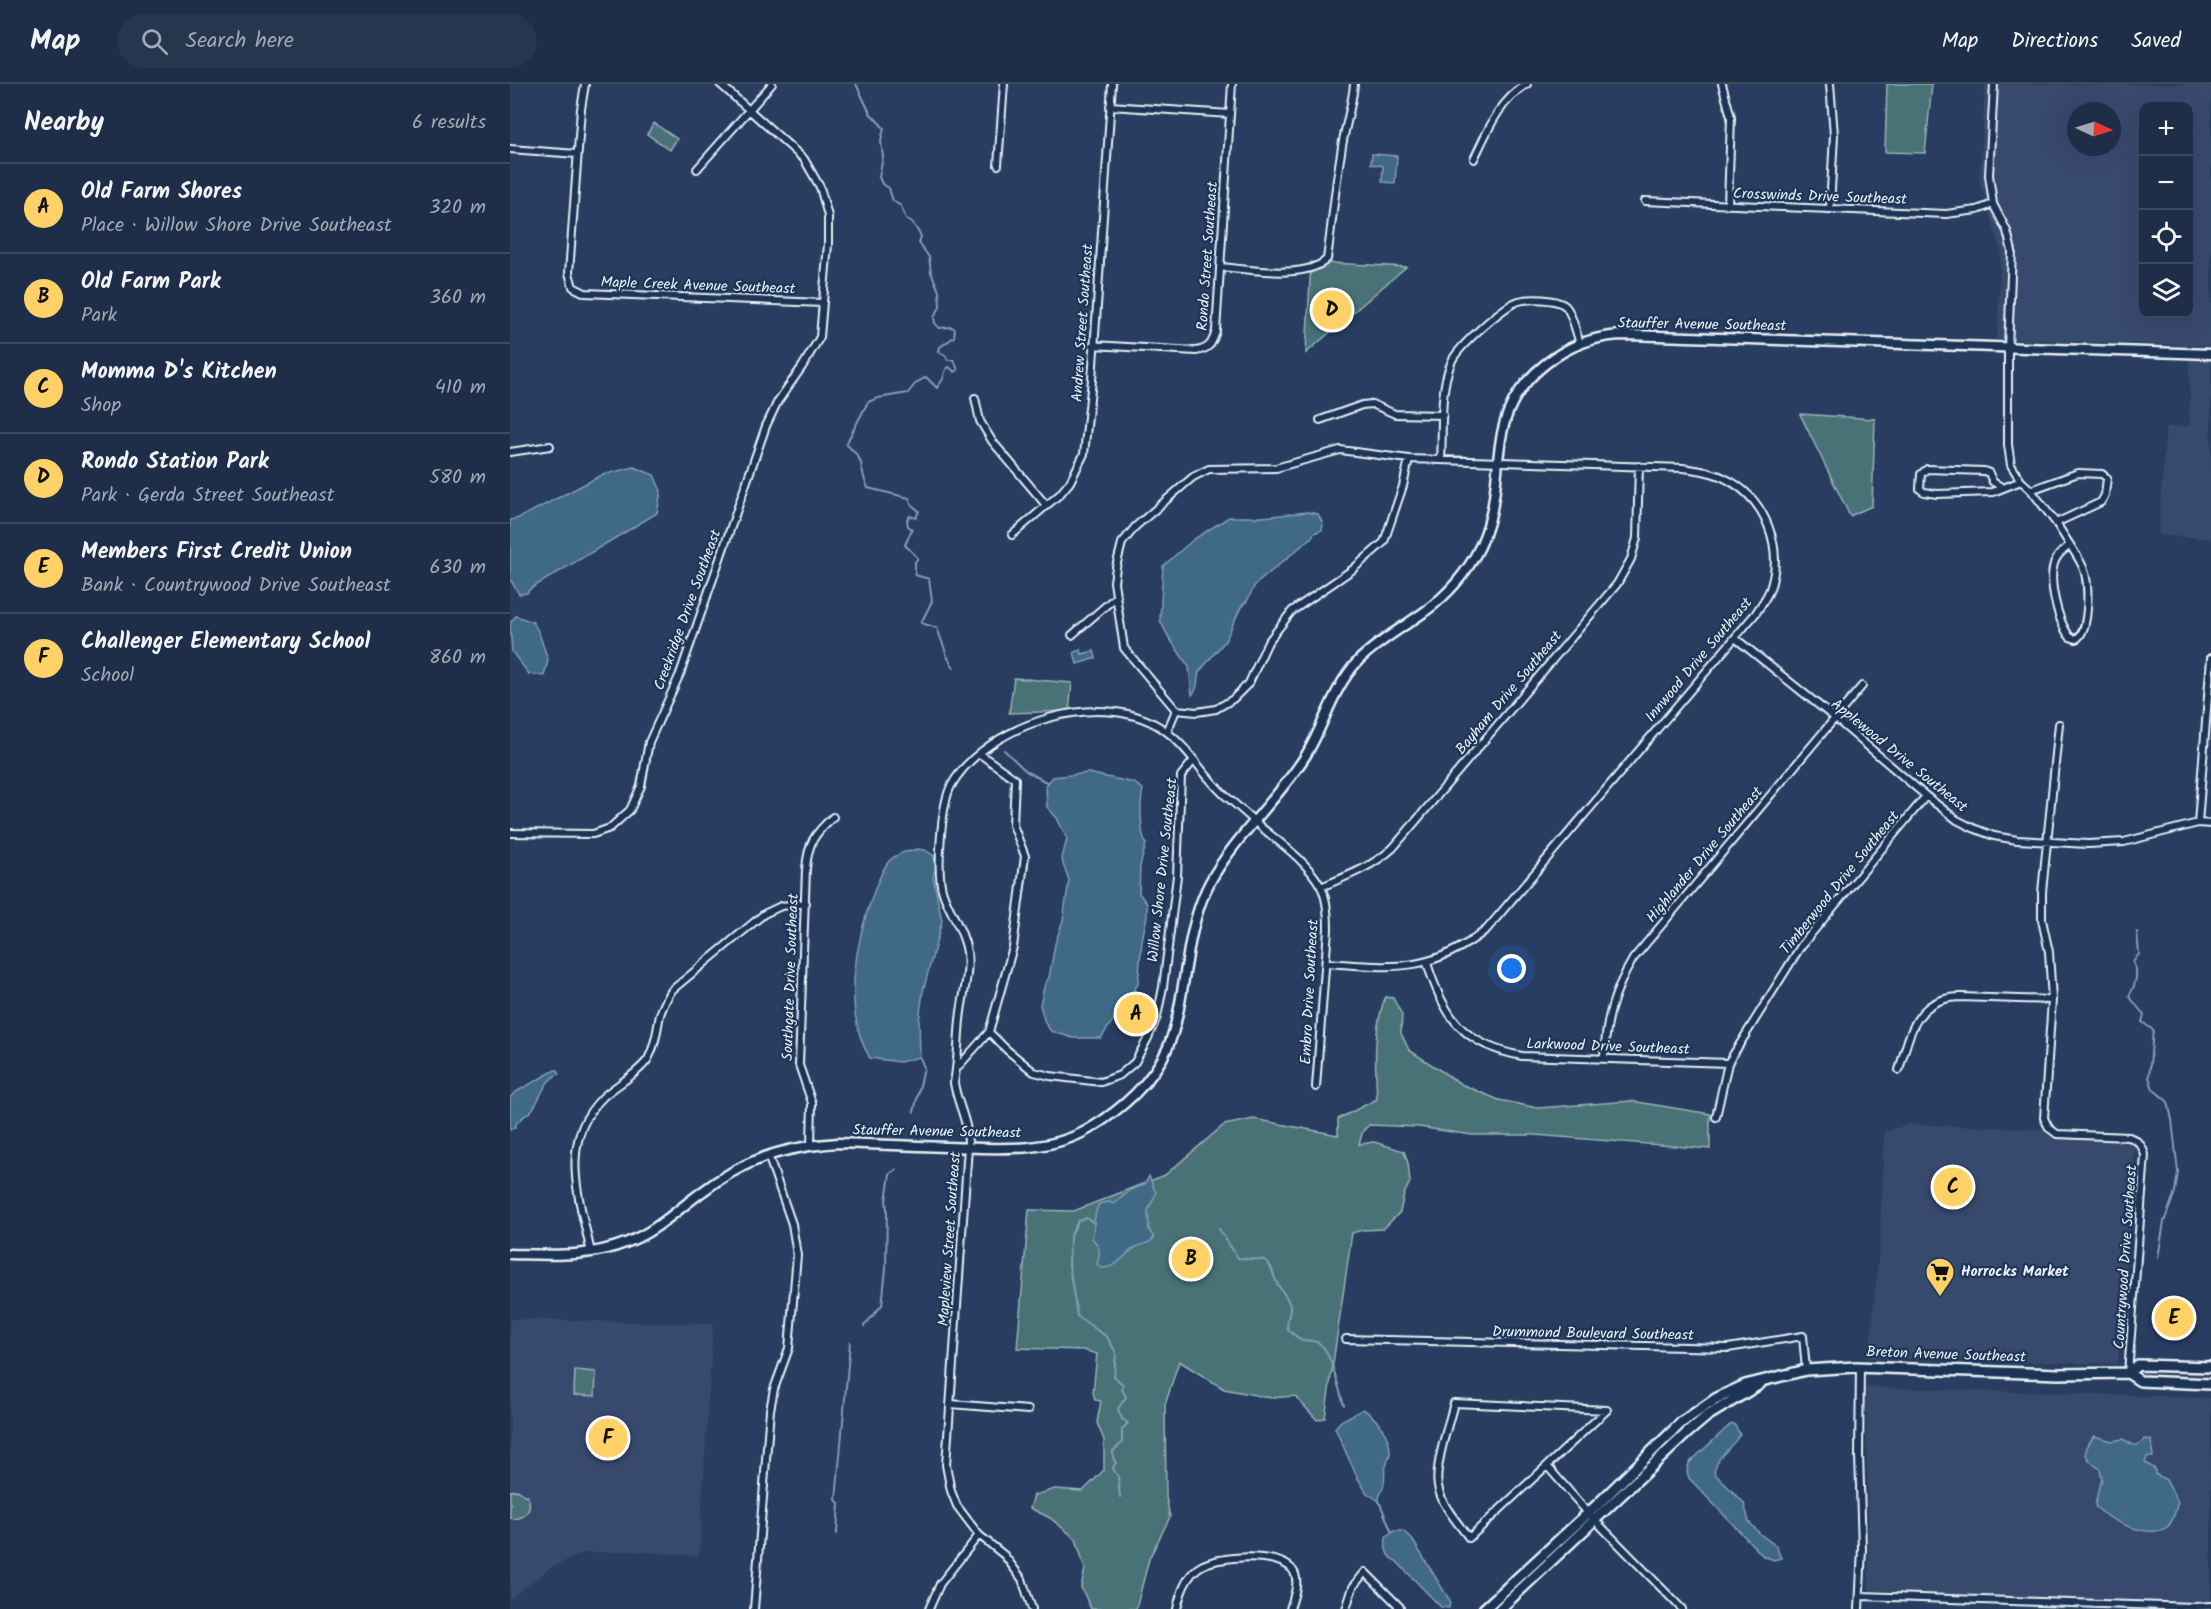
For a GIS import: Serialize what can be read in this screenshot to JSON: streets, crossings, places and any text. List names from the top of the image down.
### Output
{
  "streets": {
    "main road": ["Breton Avenue Southeast"],
    "street": [
      "Crosswinds Drive Southeast",
      "Rondo Street Southeast",
      "Maple Creek Avenue Southeast",
      "Andrew Street Southeast",
      "Stauffer Avenue Southeast",
      "Creekridge Drive Southeast",
      "Innwood Drive Southeast",
      "Bayham Drive Southeast",
      "Applewood Drive Southeast",
      "Highlander Drive Southeast",
      "Willow Shore Drive Southeast",
      "Timberwood Drive Southeast",
      "Southgate Drive Southeast",
      "Embro Drive Southeast",
      "Larkwood Drive Southeast",
      "Mapleview Street Southeast",
      "Countrywood Drive Southeast",
      "Drummond Boulevard Southeast"
    ]
  },
  "crossings": [
    ["Rondo Street Southeast", "Andrew Street Southeast"],
    ["Maple Creek Avenue Southeast", "Creekridge Drive Southeast"],
    ["Stauffer Avenue Southeast", "Innwood Drive Southeast"],
    ["Stauffer Avenue Southeast", "Southgate Drive Southeast"],
    ["Stauffer Avenue Southeast", "Embro Drive Southeast"],
    ["Stauffer Avenue Southeast", "Mapleview Street Southeast"],
    ["Innwood Drive Southeast", "Bayham Drive Southeast"],
    ["Innwood Drive Southeast", "Applewood Drive Southeast"],
    ["Innwood Drive Southeast", "Embro Drive Southeast"],
    ["Innwood Drive Southeast", "Larkwood Drive Southeast"],
    ["Bayham Drive Southeast", "Embro Drive Southeast"],
    ["Applewood Drive Southeast", "Highlander Drive Southeast"],
    ["Applewood Drive Southeast", "Timberwood Drive Southeast"],
    ["Applewood Drive Southeast", "Countrywood Drive Southeast"],
    ["Highlander Drive Southeast", "Larkwood Drive Southeast"],
    ["Willow Shore Drive Southeast", "Embro Drive Southeast"],
    ["Timberwood Drive Southeast", "Larkwood Drive Southeast"],
    ["Embro Drive Southeast", "Mapleview Street Southeast"],
    ["Countrywood Drive Southeast", "Breton Avenue Southeast"],
    ["Drummond Boulevard Southeast", "Breton Avenue Southeast"]
  ],
  "places": {
    "supermarket": ["Horrocks Market"]
  },
  "north": "right",
  "page": {
    "header": "Map",
    "search": "Search here",
    "nav": ["Map", "Directions", "Saved"],
    "heading": ["Nearby", "6 results"],
    "map_buttons": ["+", "−"],
    "list": [
      {
        "mark": "A",
        "name": "Old Farm Shores",
        "note": "Place · Willow Shore Drive Southeast",
        "value": "320 m"
      },
      {
        "mark": "B",
        "name": "Old Farm Park",
        "note": "Park",
        "value": "360 m"
      },
      {
        "mark": "C",
        "name": "Momma D's Kitchen",
        "note": "Shop",
        "value": "410 m"
      },
      {
        "mark": "D",
        "name": "Rondo Station Park",
        "note": "Park · Gerda Street Southeast",
        "value": "580 m"
      },
      {
        "mark": "E",
        "name": "Members First Credit Union",
        "note": "Bank · Countrywood Drive Southeast",
        "value": "630 m"
      },
      {
        "mark": "F",
        "name": "Challenger Elementary School",
        "note": "School",
        "value": "860 m"
      }
    ],
    "pins": [
      "D",
      "A",
      "C",
      "B",
      "E",
      "F"
    ]
  }
}
